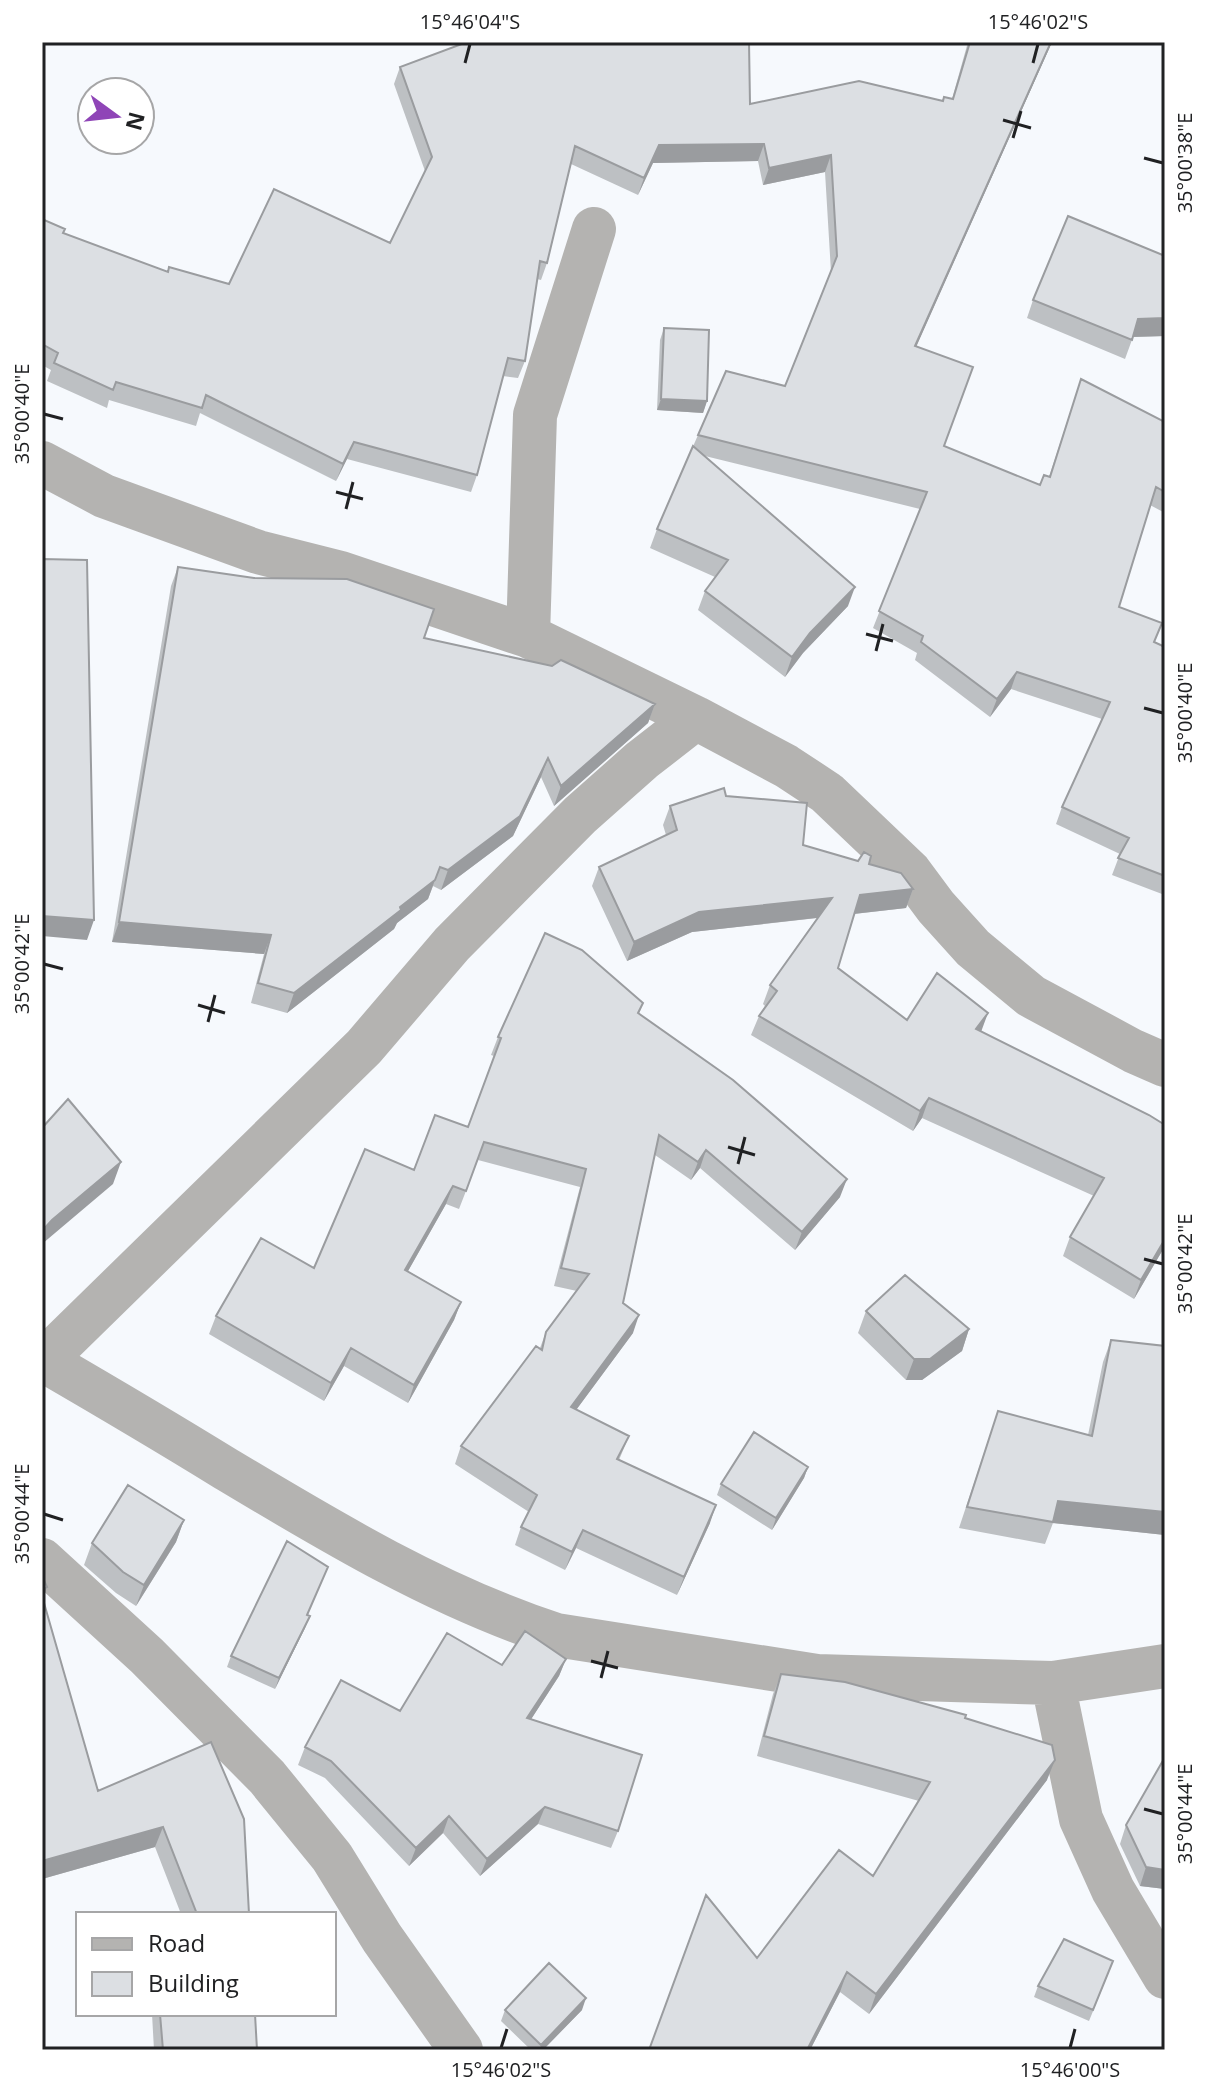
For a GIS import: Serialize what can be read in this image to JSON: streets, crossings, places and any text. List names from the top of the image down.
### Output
{
  "legend": ["Road", "Building"],
  "north": "right",
  "coordinates": [
    "15°46'04\"S",
    "15°46'02\"S",
    "35°00'38\"E",
    "35°00'40\"E",
    "35°00'42\"E",
    "35°00'44\"E",
    "15°46'00\"S"
  ]
}
